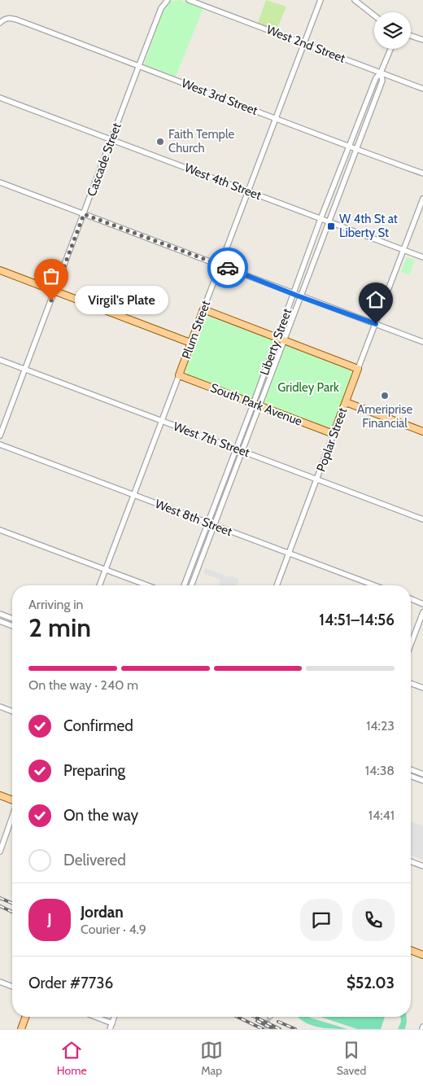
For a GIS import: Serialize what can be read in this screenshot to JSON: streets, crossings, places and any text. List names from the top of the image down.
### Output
{
  "streets": {
    "main road": ["Plum Street", "South Park Avenue", "Poplar Street"],
    "street": [
      "West 2nd Street",
      "West 3rd Street",
      "Cascade Street",
      "West 4th Street",
      "Liberty Street",
      "West 7th Street",
      "West 8th Street"
    ]
  },
  "crossings": [
    ["West 2nd Street", "Plum Street"],
    ["West 2nd Street", "Liberty Street"],
    ["West 3rd Street", "Cascade Street"],
    ["West 3rd Street", "Plum Street"],
    ["West 3rd Street", "Liberty Street"],
    ["Cascade Street", "West 4th Street"],
    ["Cascade Street", "West 7th Street"],
    ["West 4th Street", "Plum Street"],
    ["West 4th Street", "Liberty Street"],
    ["West 4th Street", "Poplar Street"],
    ["Plum Street", "South Park Avenue"],
    ["Plum Street", "West 7th Street"],
    ["Plum Street", "West 8th Street"],
    ["Liberty Street", "South Park Avenue"],
    ["Liberty Street", "West 7th Street"],
    ["Liberty Street", "West 8th Street"],
    ["South Park Avenue", "Poplar Street"],
    ["West 7th Street", "Poplar Street"],
    ["Poplar Street", "West 8th Street"]
  ],
  "parks": ["Gridley Park"],
  "places": {
    "other": ["Faith Temple Church", "Virgil's Plate", "Ameriprise Financial"],
    "transit": ["W 4th St at Liberty St"]
  },
  "page": {
    "bubble": "Virgil's Plate",
    "heading": ["2 min", "Arriving in", "14:51–14:56"],
    "panel": [
      "Jordan",
      "Courier · 4.9",
      "Order #7736",
      "$52.03"
    ],
    "bar": "On the way · 240 m",
    "list": [
      ["Confirmed", "14:23"],
      ["Preparing", "14:38"],
      ["On the way", "14:41"],
      "Delivered"
    ],
    "round": "J",
    "tabs": ["Home", "Map", "Saved"]
  }
}
